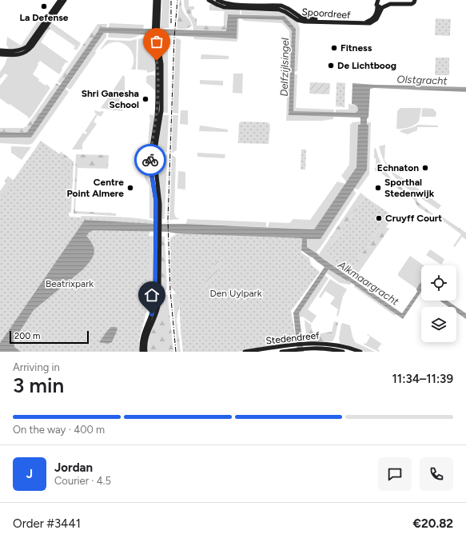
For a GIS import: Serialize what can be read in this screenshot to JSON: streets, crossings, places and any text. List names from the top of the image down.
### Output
{
  "streets": {
    "main road": ["Spoordreef", "Stedendreef"]
  },
  "water": ["Delfzijlsingel", "Olstgracht", "Alkmaargracht"],
  "parks": ["Beatrixpark", "Den Uylpark"],
  "places": [
    "La Defense",
    "Fitness",
    "De Lichtboog",
    "Shri Ganesha School",
    "Echnaton",
    "Centre Point Almere",
    "Sporthal Stedenwijk",
    "Cruyff Court"
  ],
  "scale_bar": "200 m",
  "page": {
    "scale": "200 m",
    "heading": ["3 min", "Arriving in", "11:34–11:39"],
    "panel": [
      "Jordan",
      "Courier · 4.5",
      "Order #3441",
      "€20.82"
    ],
    "bar": "On the way · 400 m",
    "round": "J"
  }
}
